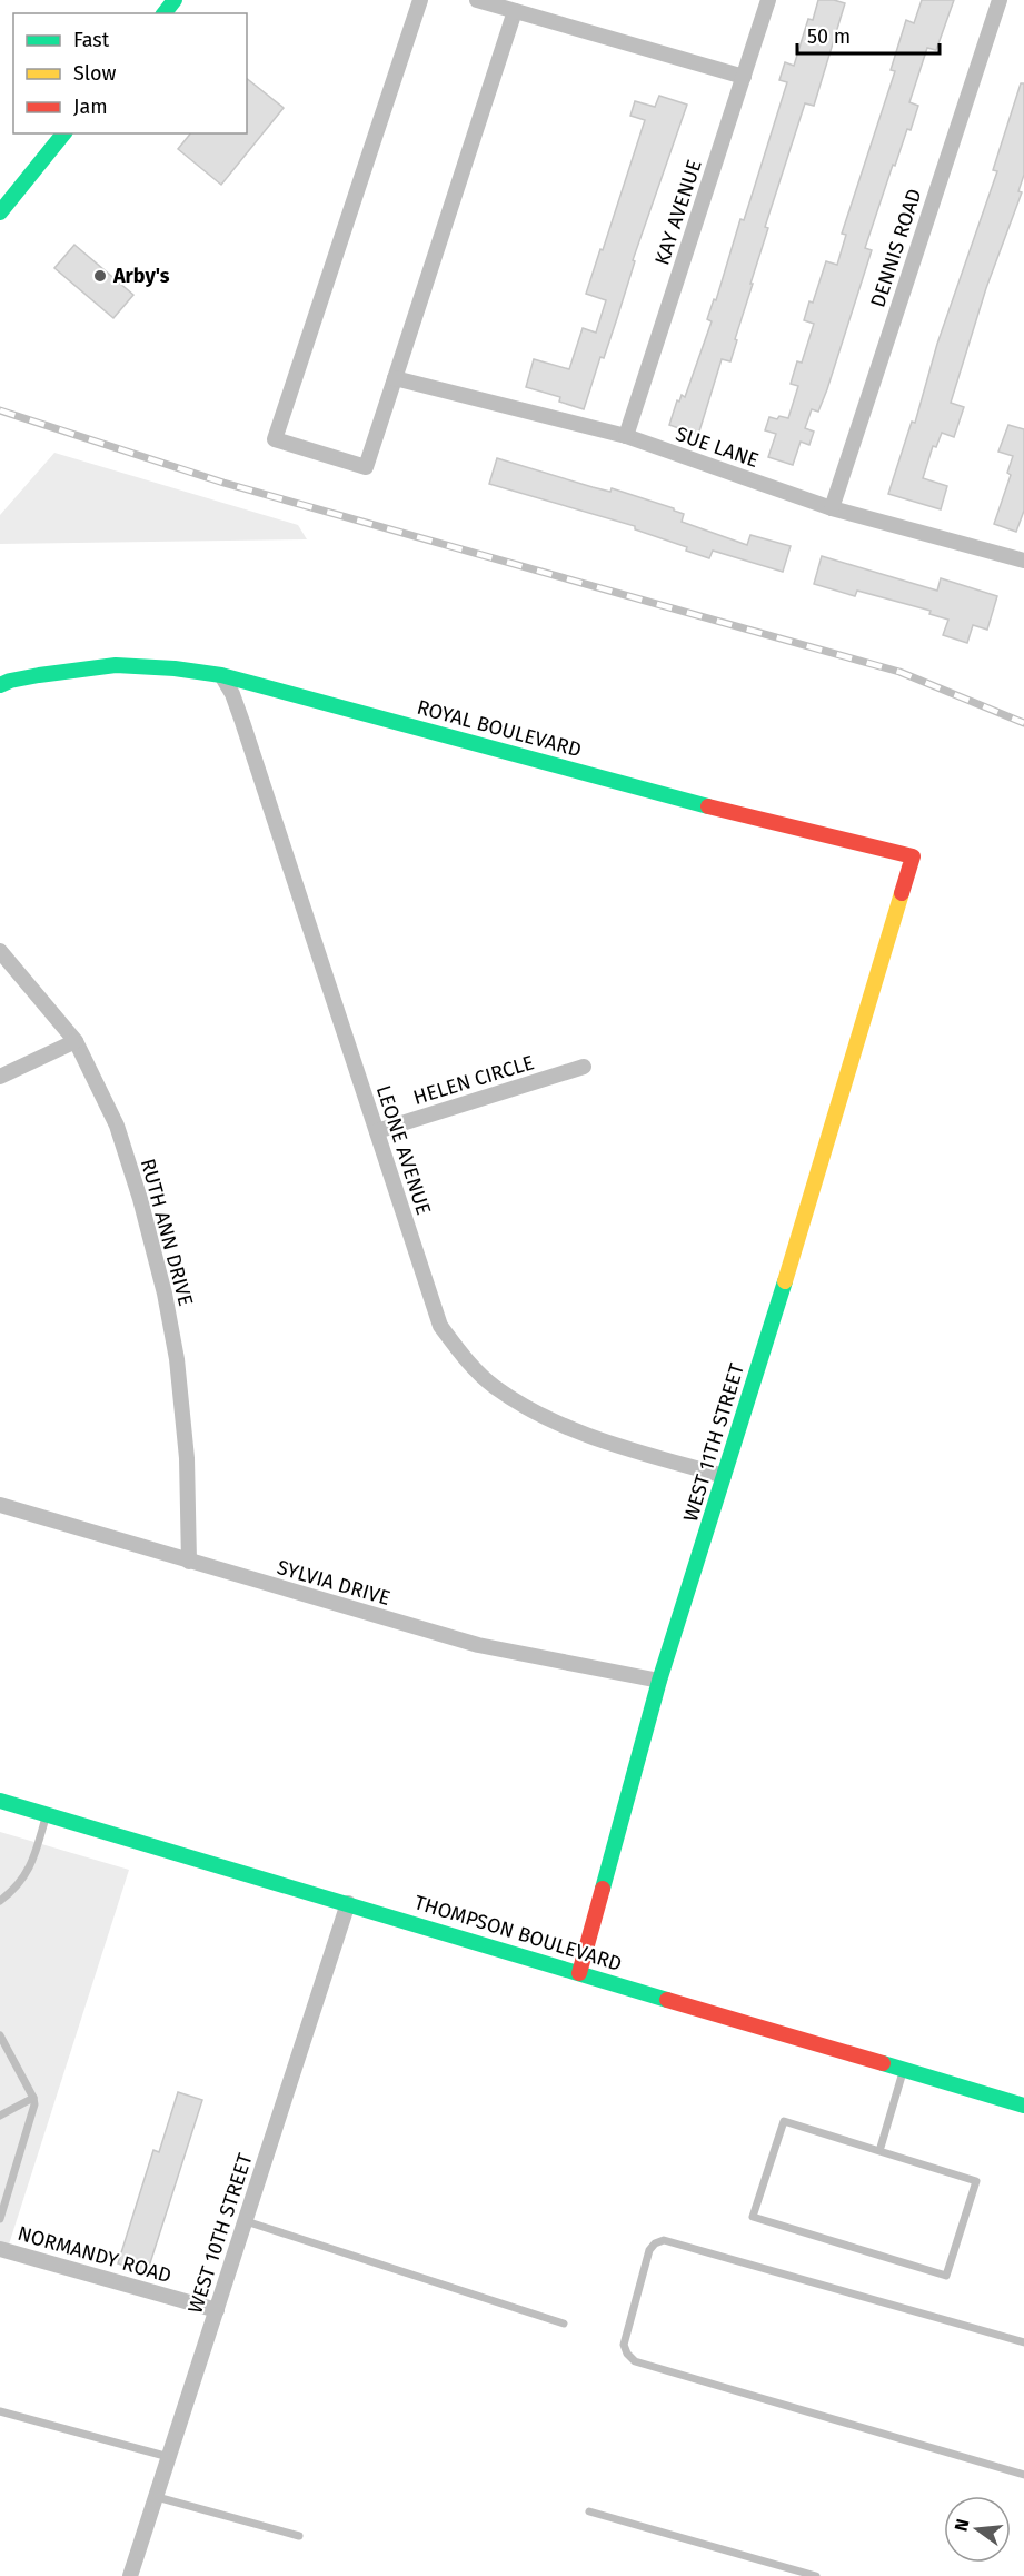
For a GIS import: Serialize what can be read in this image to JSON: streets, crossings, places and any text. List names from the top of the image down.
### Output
{
  "streets": {
    "main road": ["ROYAL BOULEVARD", "WEST 11TH STREET", "THOMPSON BOULEVARD"],
    "street": [
      "KAY AVENUE",
      "DENNIS ROAD",
      "SUE LANE",
      "HELEN CIRCLE",
      "LEONE AVENUE",
      "RUTH ANN DRIVE",
      "SYLVIA DRIVE",
      "WEST 10TH STREET",
      "NORMANDY ROAD"
    ]
  },
  "crossings": [
    ["KAY AVENUE", "SUE LANE"],
    ["DENNIS ROAD", "SUE LANE"],
    ["ROYAL BOULEVARD", "LEONE AVENUE"],
    ["ROYAL BOULEVARD", "WEST 11TH STREET"],
    ["HELEN CIRCLE", "LEONE AVENUE"],
    ["LEONE AVENUE", "WEST 11TH STREET"],
    ["RUTH ANN DRIVE", "SYLVIA DRIVE"],
    ["WEST 11TH STREET", "SYLVIA DRIVE"],
    ["WEST 11TH STREET", "THOMPSON BOULEVARD"],
    ["THOMPSON BOULEVARD", "WEST 10TH STREET"],
    ["WEST 10TH STREET", "NORMANDY ROAD"]
  ],
  "places": ["Arby's"],
  "legend": ["Fast", "Slow", "Jam"],
  "scale_bar": "50 m",
  "north": "left"
}
